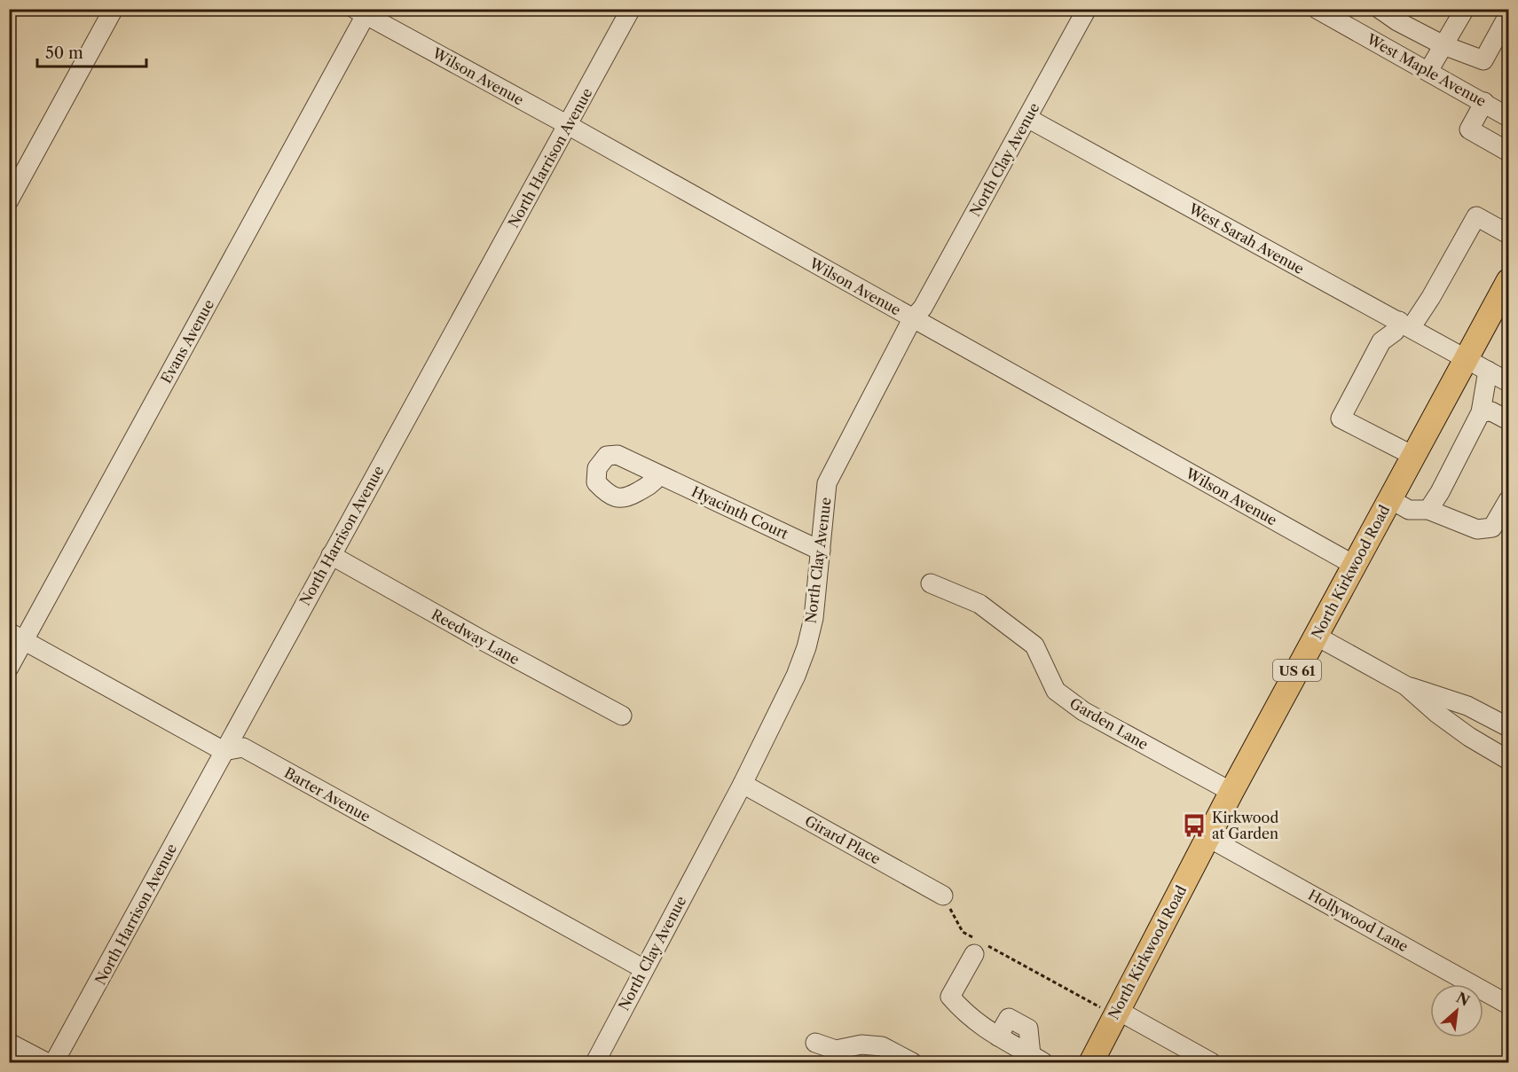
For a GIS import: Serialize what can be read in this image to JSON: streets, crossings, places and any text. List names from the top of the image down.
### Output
{
  "streets": {
    "main road": ["North Kirkwood Road", "US 61"],
    "street": [
      "West Maple Avenue",
      "Wilson Avenue",
      "North Harrison Avenue",
      "North Clay Avenue",
      "West Sarah Avenue",
      "Evans Avenue",
      "Hyacinth Court",
      "Reedway Lane",
      "Garden Lane",
      "Barter Avenue",
      "Girard Place",
      "Hollywood Lane"
    ]
  },
  "crossings": [
    ["Wilson Avenue", "North Harrison Avenue"],
    ["Wilson Avenue", "North Clay Avenue"],
    ["Wilson Avenue", "Evans Avenue"],
    ["Wilson Avenue", "North Kirkwood Road"],
    ["North Harrison Avenue", "Reedway Lane"],
    ["North Harrison Avenue", "Barter Avenue"],
    ["North Clay Avenue", "West Sarah Avenue"],
    ["North Clay Avenue", "Hyacinth Court"],
    ["North Clay Avenue", "Barter Avenue"],
    ["North Clay Avenue", "Girard Place"],
    ["West Sarah Avenue", "North Kirkwood Road"],
    ["Evans Avenue", "Barter Avenue"],
    ["North Kirkwood Road", "Garden Lane"],
    ["North Kirkwood Road", "Hollywood Lane"]
  ],
  "places": {
    "bus stop": ["Kirkwood at Garden"]
  },
  "scale_bar": "50 m",
  "north": "top right"
}
